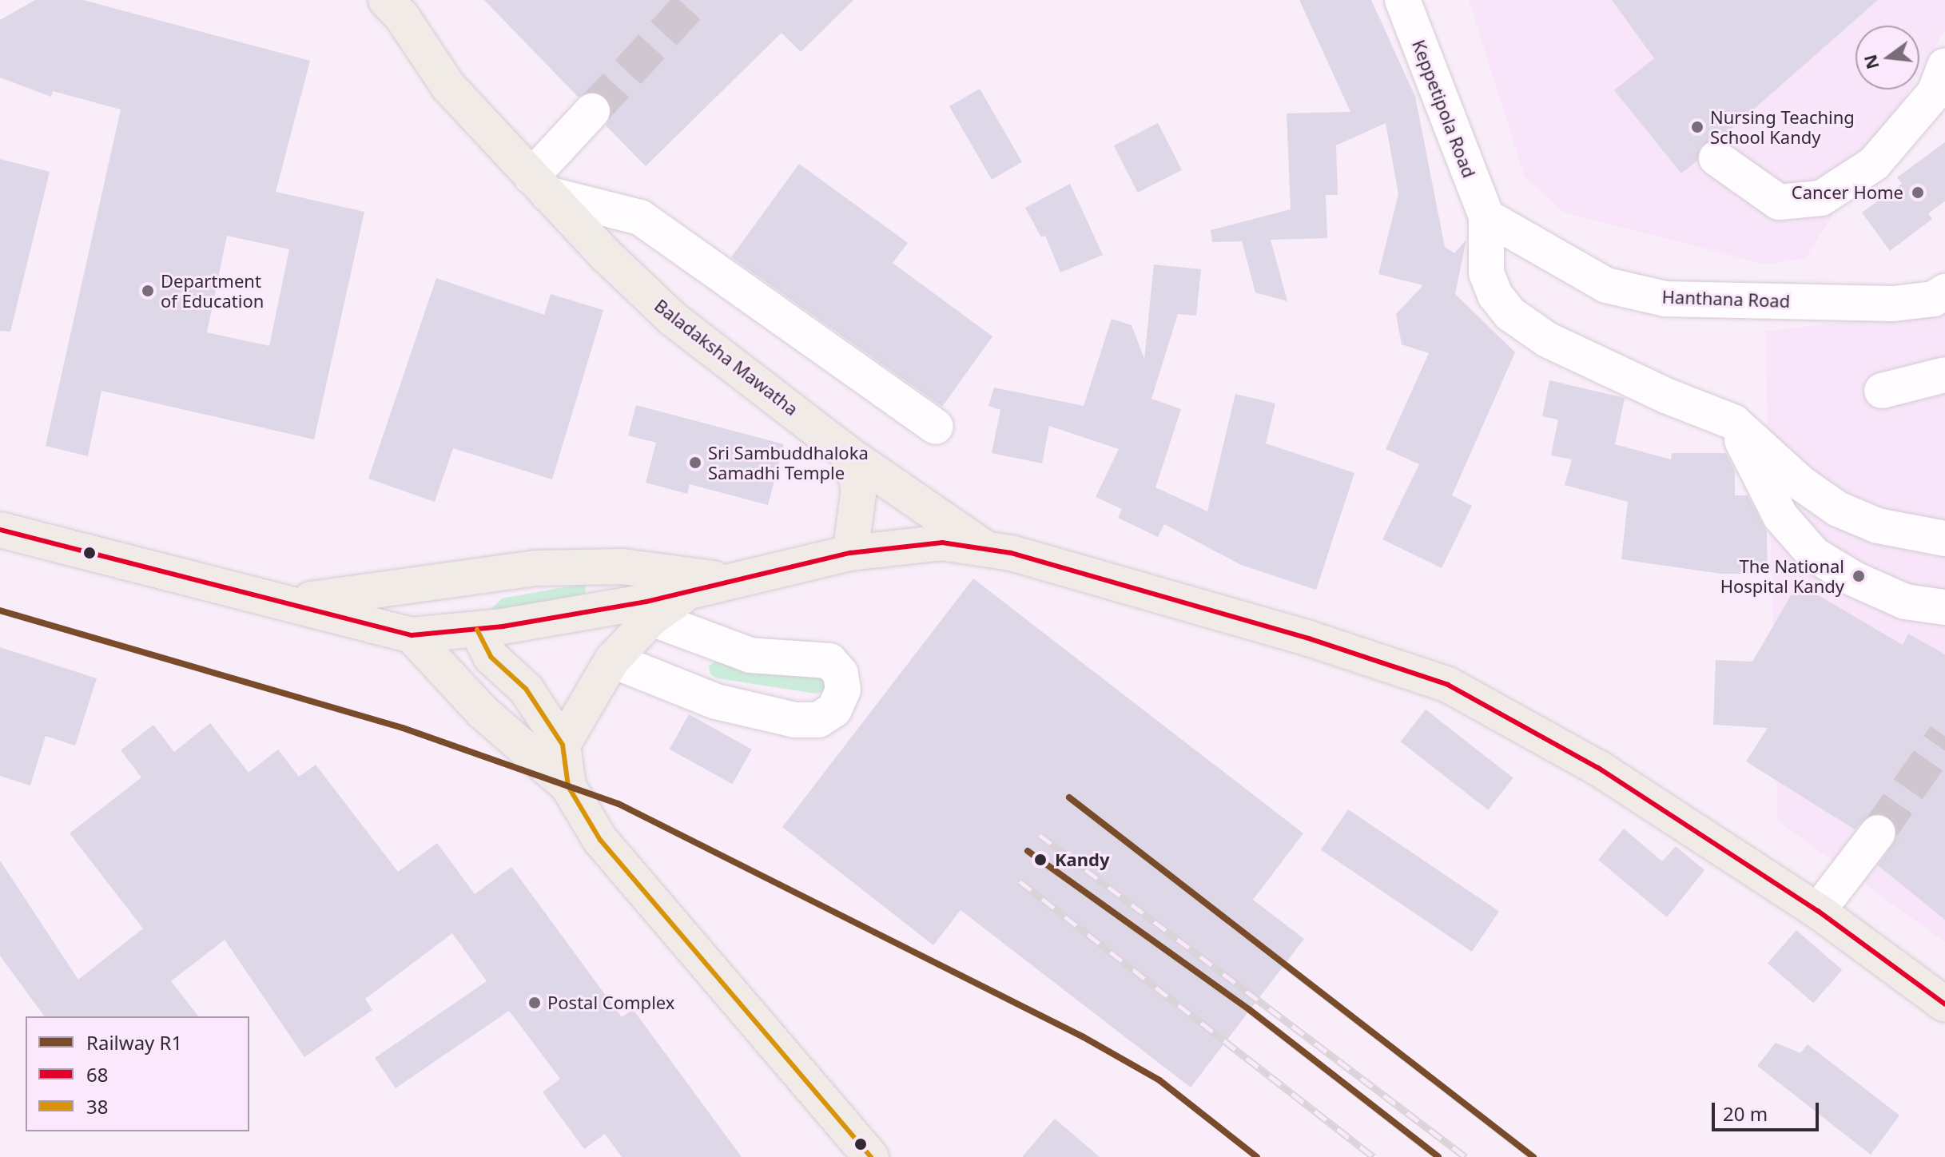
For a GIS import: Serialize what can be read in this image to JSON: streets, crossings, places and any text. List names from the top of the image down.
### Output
{
  "streets": {
    "main road": ["Baladaksha Mawatha"],
    "street": ["Keppetipola Road", "Hanthana Road"]
  },
  "crossings": [
    ["Keppetipola Road", "Hanthana Road"]
  ],
  "places": [
    "Nursing Teaching School Kandy",
    "Cancer Home",
    "Department of Education",
    "Sri Sambuddhaloka Samadhi Temple",
    "The National Hospital Kandy",
    "Kandy",
    "Postal Complex"
  ],
  "lines": ["transit line 68", "rail line R1", "transit line 38"],
  "legend": ["Railway R1", "68", "38"],
  "scale_bar": "20 m",
  "north": "left"
}
